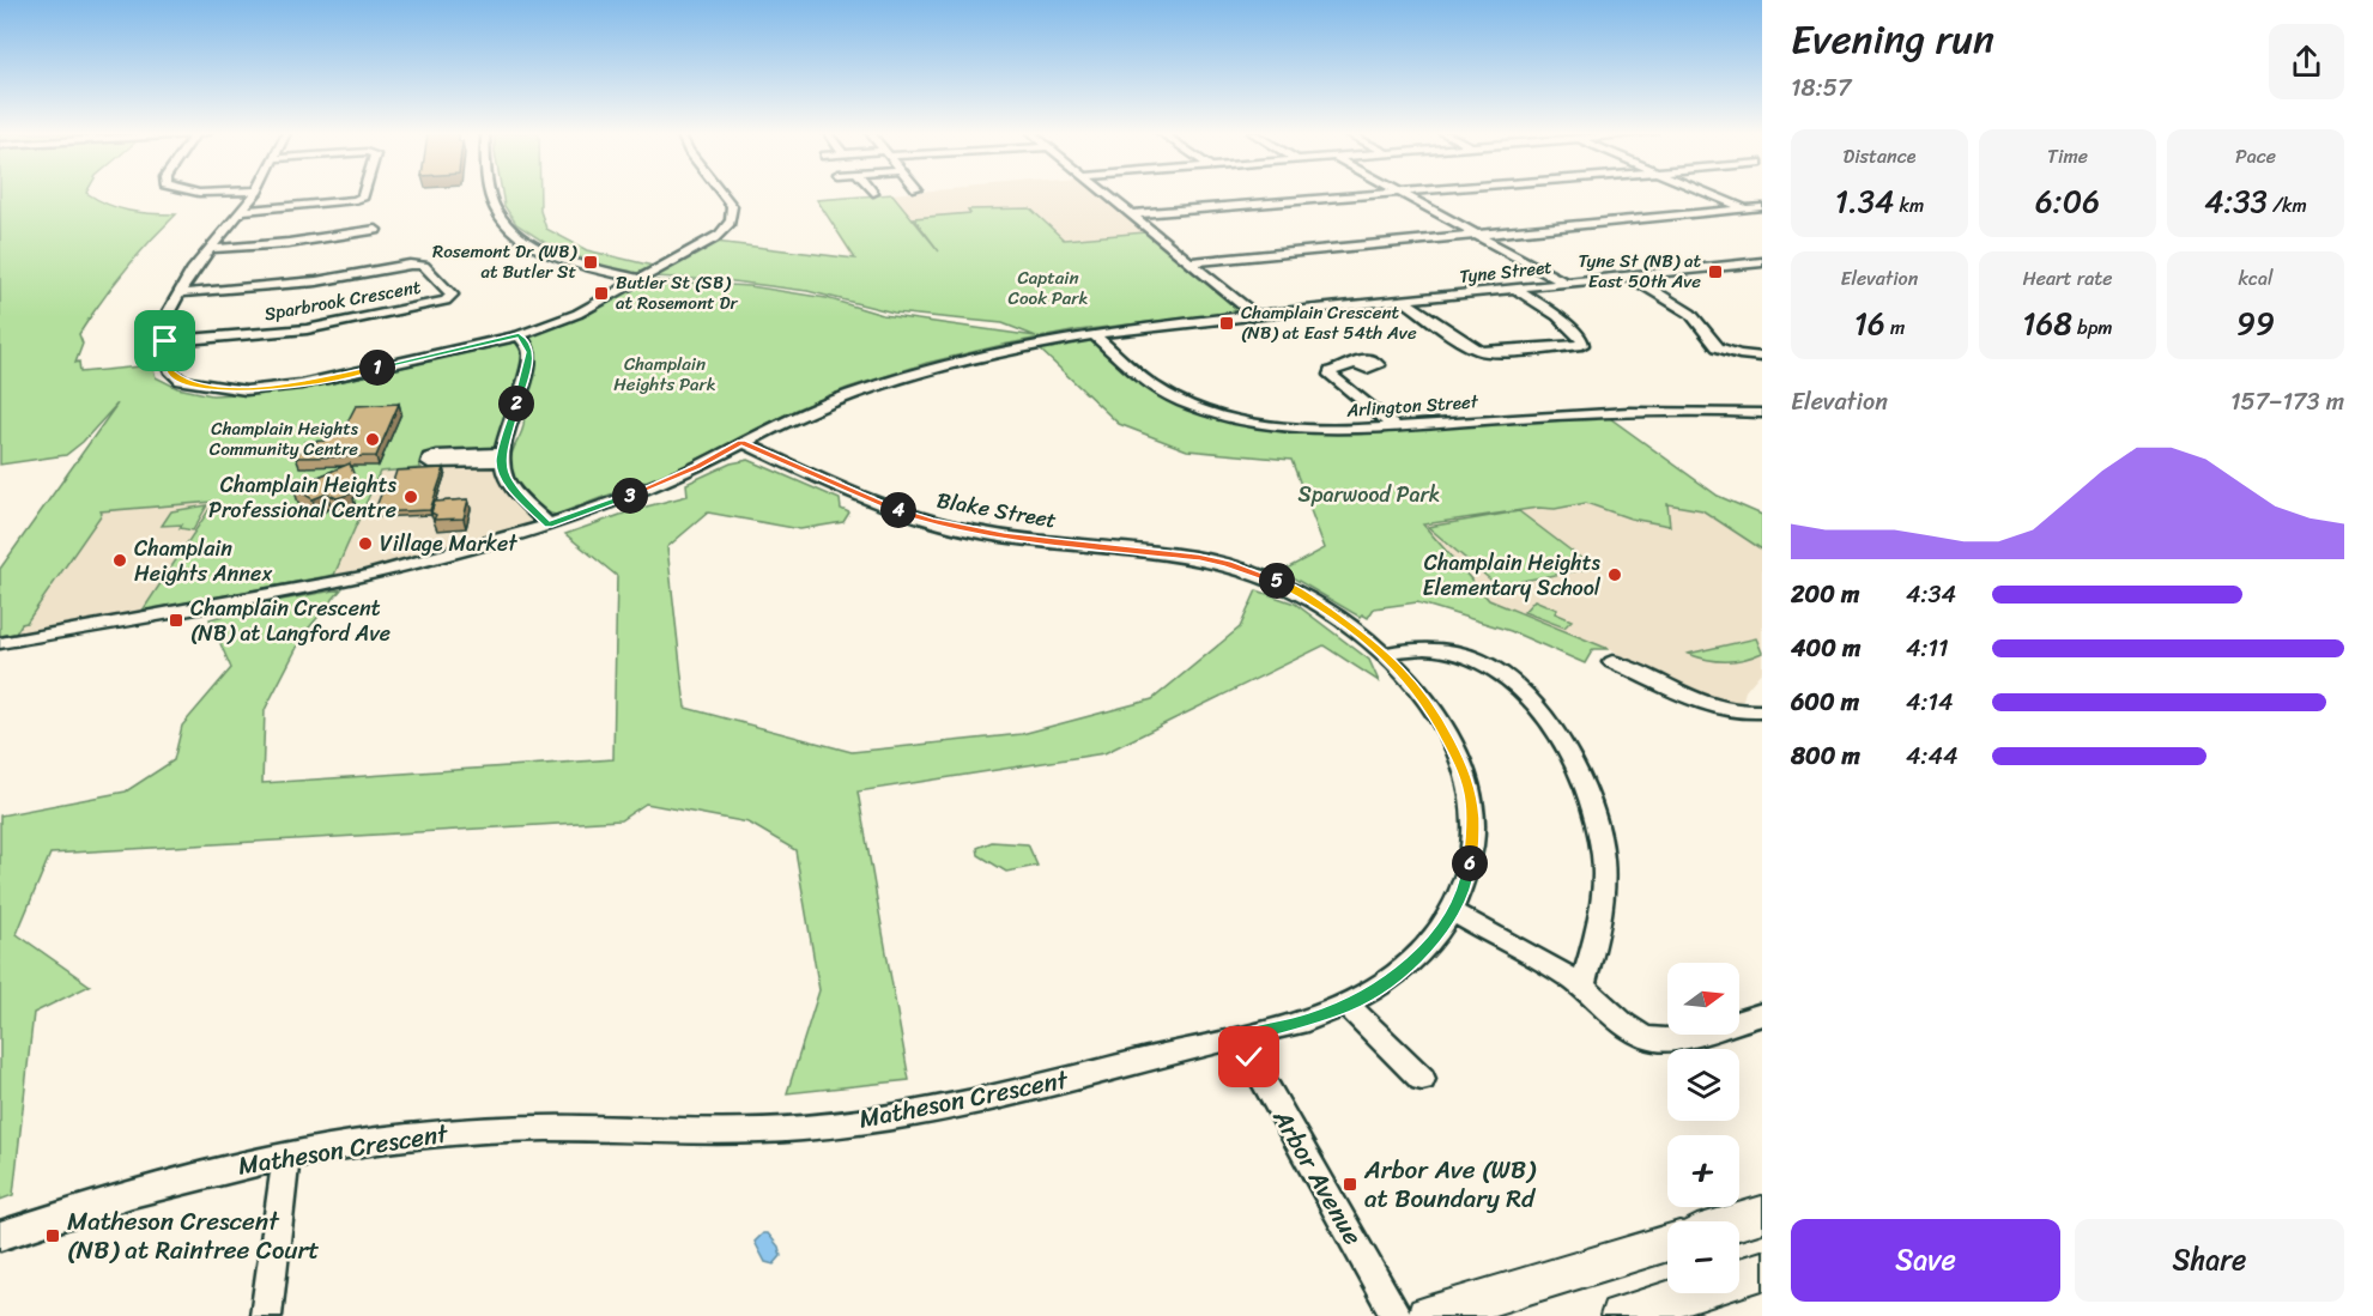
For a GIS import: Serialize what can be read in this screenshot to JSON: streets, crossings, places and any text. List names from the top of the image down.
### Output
{
  "streets": {
    "street": [
      "Tyne Street",
      "Sparbrook Crescent",
      "Arlington Street",
      "Blake Street",
      "Matheson Crescent",
      "Arbor Avenue"
    ]
  },
  "crossings": [
    ["Tyne Street", "Arlington Street"],
    ["Tyne Street", "Blake Street"],
    ["Blake Street", "Matheson Crescent"],
    ["Matheson Crescent", "Arbor Avenue"]
  ],
  "parks": ["Captain Cook Park", "Champlain Heights Park", "Sparwood Park"],
  "places": {
    "transit": [
      "Rosemont Dr (WB) at Butler St",
      "Tyne St (NB) at East 50th Ave",
      "Butler St (SB) at Rosemont Dr",
      "Champlain Crescent (NB) at East 54th Ave",
      "Champlain Crescent (NB) at Langford Ave",
      "Arbor Ave (WB) at Boundary Rd",
      "Matheson Crescent (NB) at Raintree Court"
    ],
    "other": [
      "Champlain Heights Community Centre",
      "Champlain Heights Professional Centre",
      "Village Market",
      "Champlain Heights Annex",
      "Champlain Heights Elementary School"
    ]
  },
  "north": "right",
  "page": {
    "heading": ["Evening run", "18:57"],
    "stats": [
      ["Distance", "1.34 km"],
      ["Time", "6:06"],
      ["Pace", "4:33 /km"],
      ["Elevation", "16 m"],
      ["Heart rate", "168 bpm"],
      ["kcal", "99"]
    ],
    "pins": [
      "1",
      "2",
      "3",
      "4",
      "5",
      "6"
    ],
    "chart": ["Elevation", "157–173 m"],
    "list": [
      {
        "name": "200 m",
        "note": "4:34"
      },
      {
        "name": "400 m",
        "note": "4:11"
      },
      {
        "name": "600 m",
        "note": "4:14"
      },
      {
        "name": "800 m",
        "note": "4:44"
      }
    ],
    "map_buttons": ["+", "−"],
    "buttons": ["Save", "Share"]
  }
}
